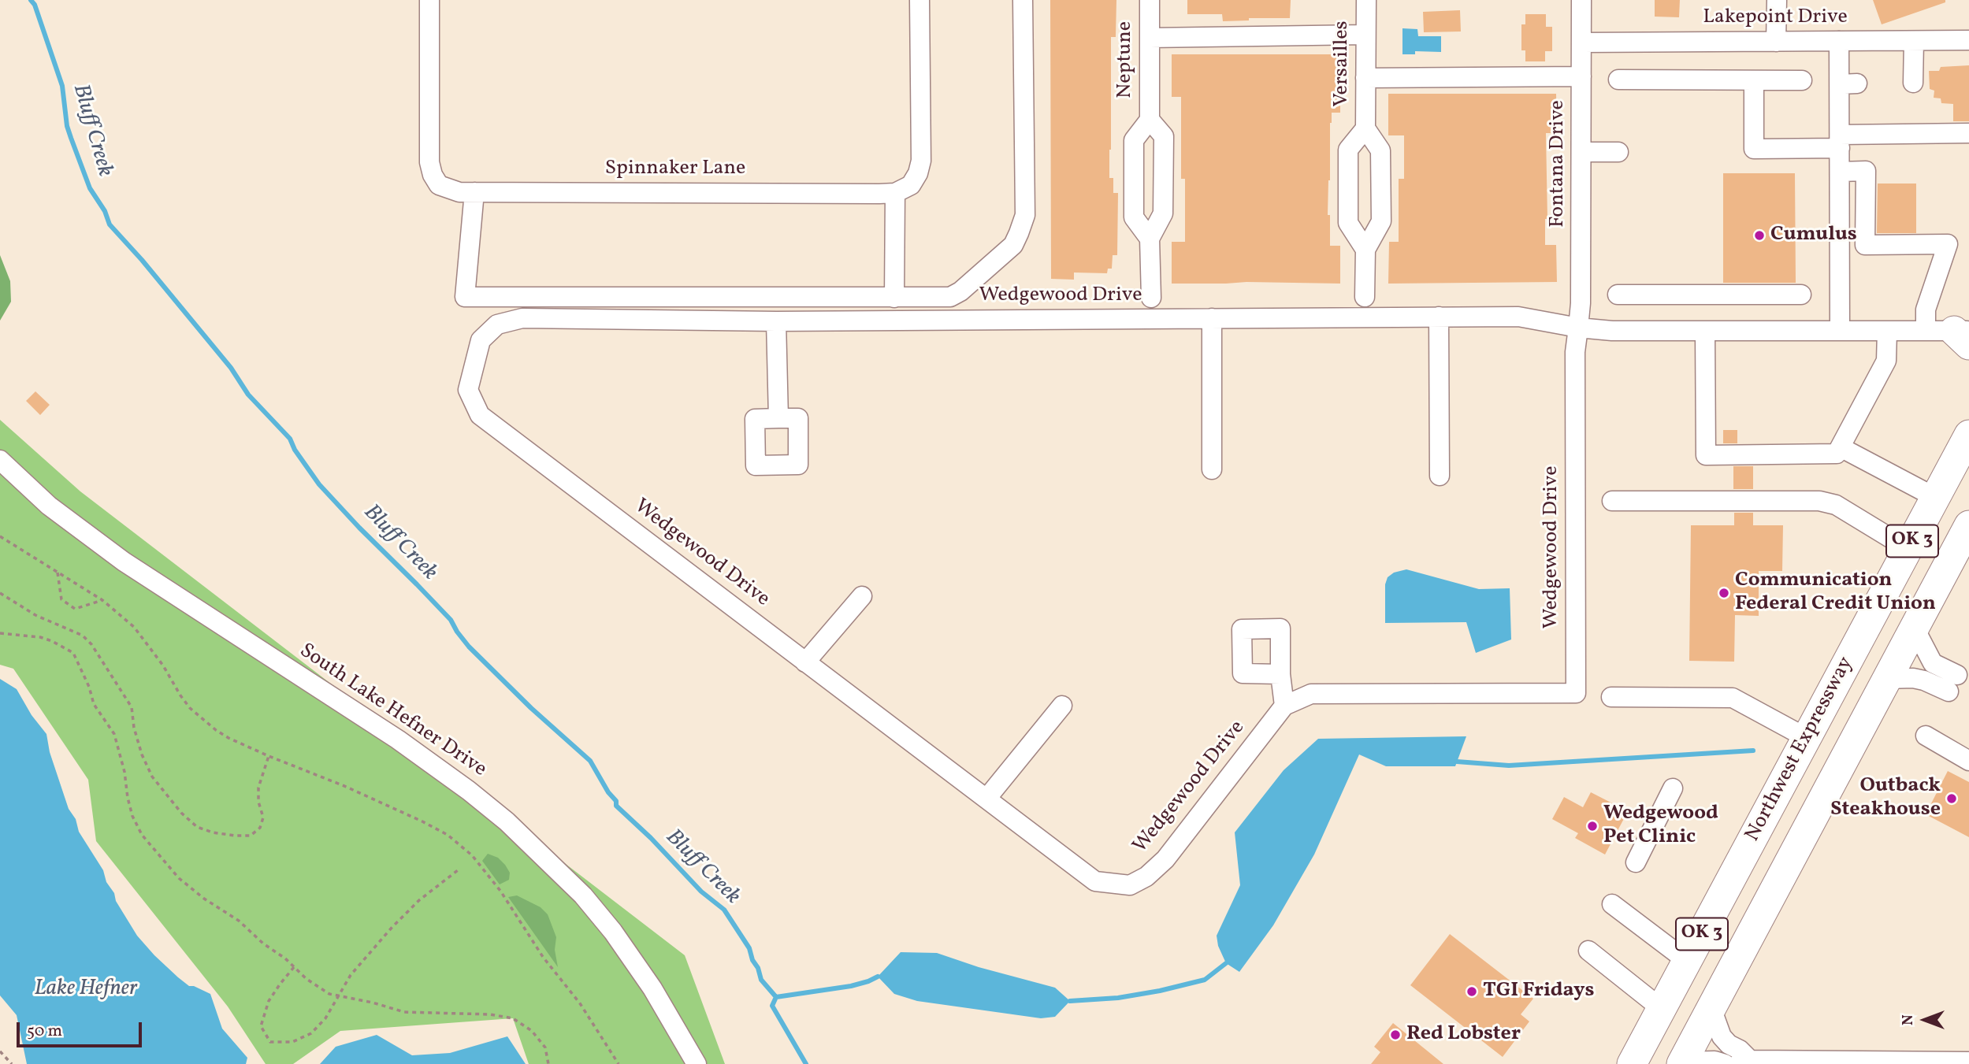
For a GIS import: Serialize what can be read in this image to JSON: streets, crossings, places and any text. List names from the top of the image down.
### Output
{
  "streets": {
    "highway": ["OK 3", "Northwest Expressway"],
    "street": [
      "Lakepoint Drive",
      "Neptune",
      "Versailles",
      "Fontana Drive",
      "Spinnaker Lane",
      "Wedgewood Drive",
      "South Lake Hefner Drive"
    ]
  },
  "crossings": [
    ["Lakepoint Drive", "Fontana Drive"],
    ["Fontana Drive", "Wedgewood Drive"]
  ],
  "water": ["Bluff Creek", "Lake Hefner"],
  "places": [
    "Cumulus",
    "Communication Federal Credit Union",
    "Outback Steakhouse",
    "Wedgewood Pet Clinic",
    "TGI Fridays",
    "Red Lobster"
  ],
  "scale_bar": "50 m",
  "north": "left"
}
